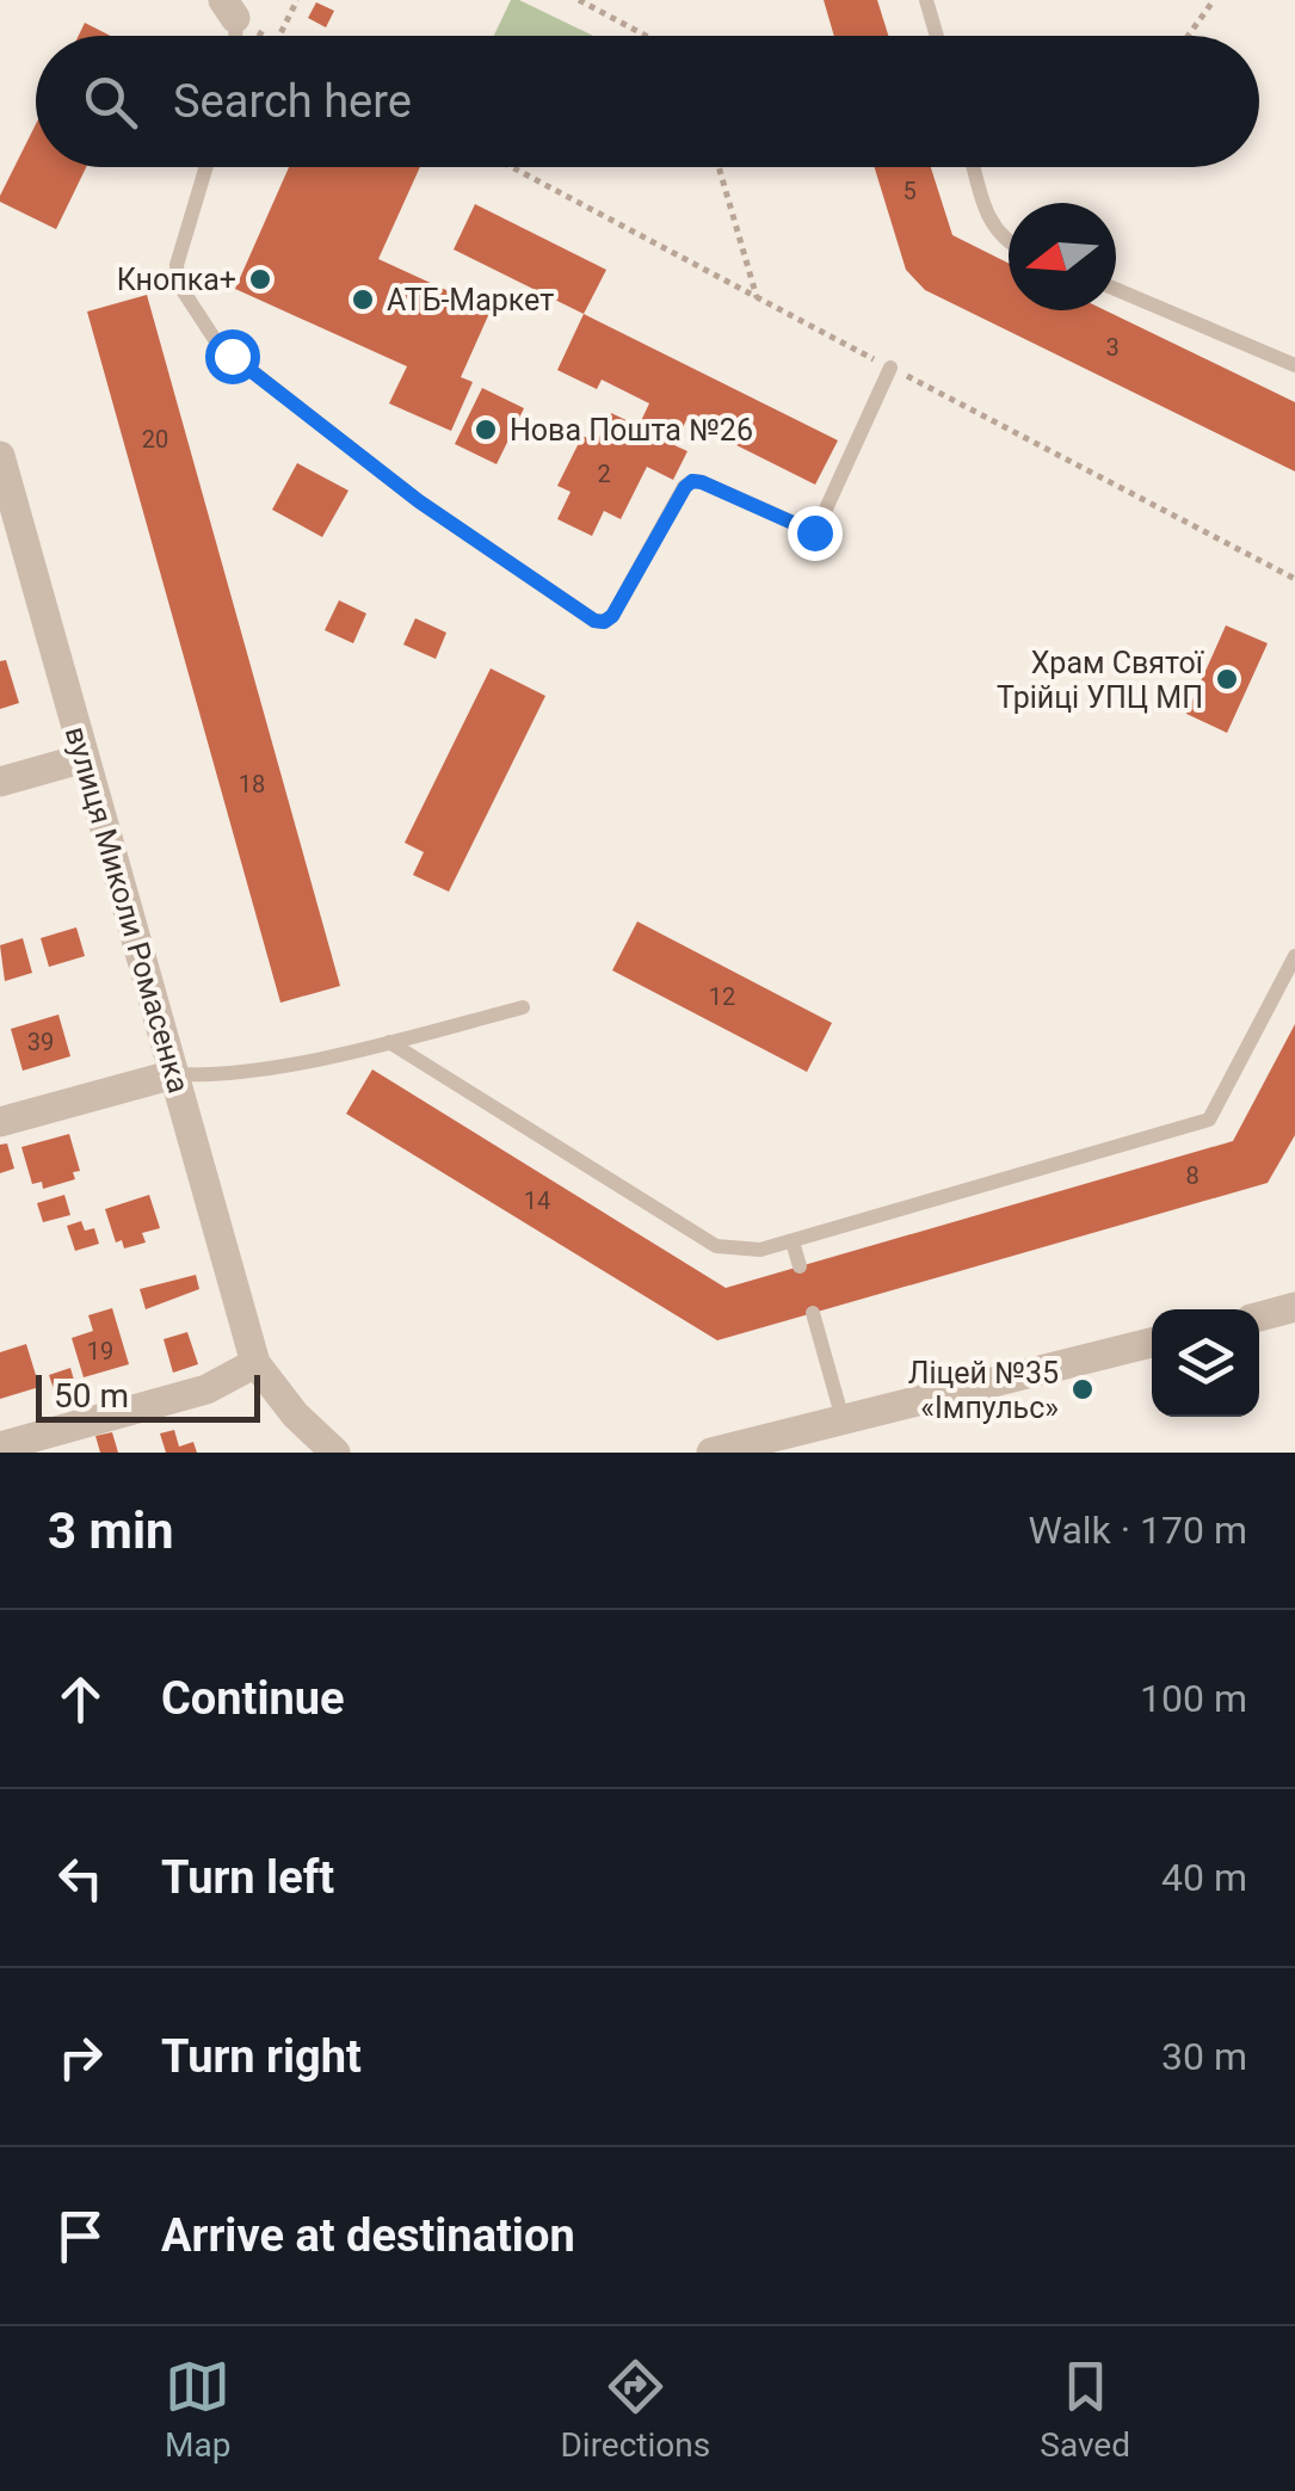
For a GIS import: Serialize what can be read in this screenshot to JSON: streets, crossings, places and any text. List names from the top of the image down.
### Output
{
  "streets": {
    "street": ["вулиця Миколи Ромасенка"]
  },
  "places": [
    "Кнопка+",
    "АТБ-Маркет",
    "Нова Пошта №26",
    "Храм Святої Трійці УПЦ МП",
    "Ліцей №35 «Імпульс»"
  ],
  "house_numbers": [
    "5",
    "3",
    "20",
    "2",
    "18",
    "12",
    "39",
    "8",
    "14",
    "19"
  ],
  "scale_bar": "50 m",
  "north": "left",
  "page": {
    "search": "Search here",
    "scale": "50 m",
    "heading": ["3 min", "Walk · 170 m"],
    "list": [
      ["Continue", "100 m"],
      ["Turn left", "40 m"],
      ["Turn right", "30 m"],
      "Arrive at destination"
    ],
    "nav": ["Map", "Directions", "Saved"]
  }
}
